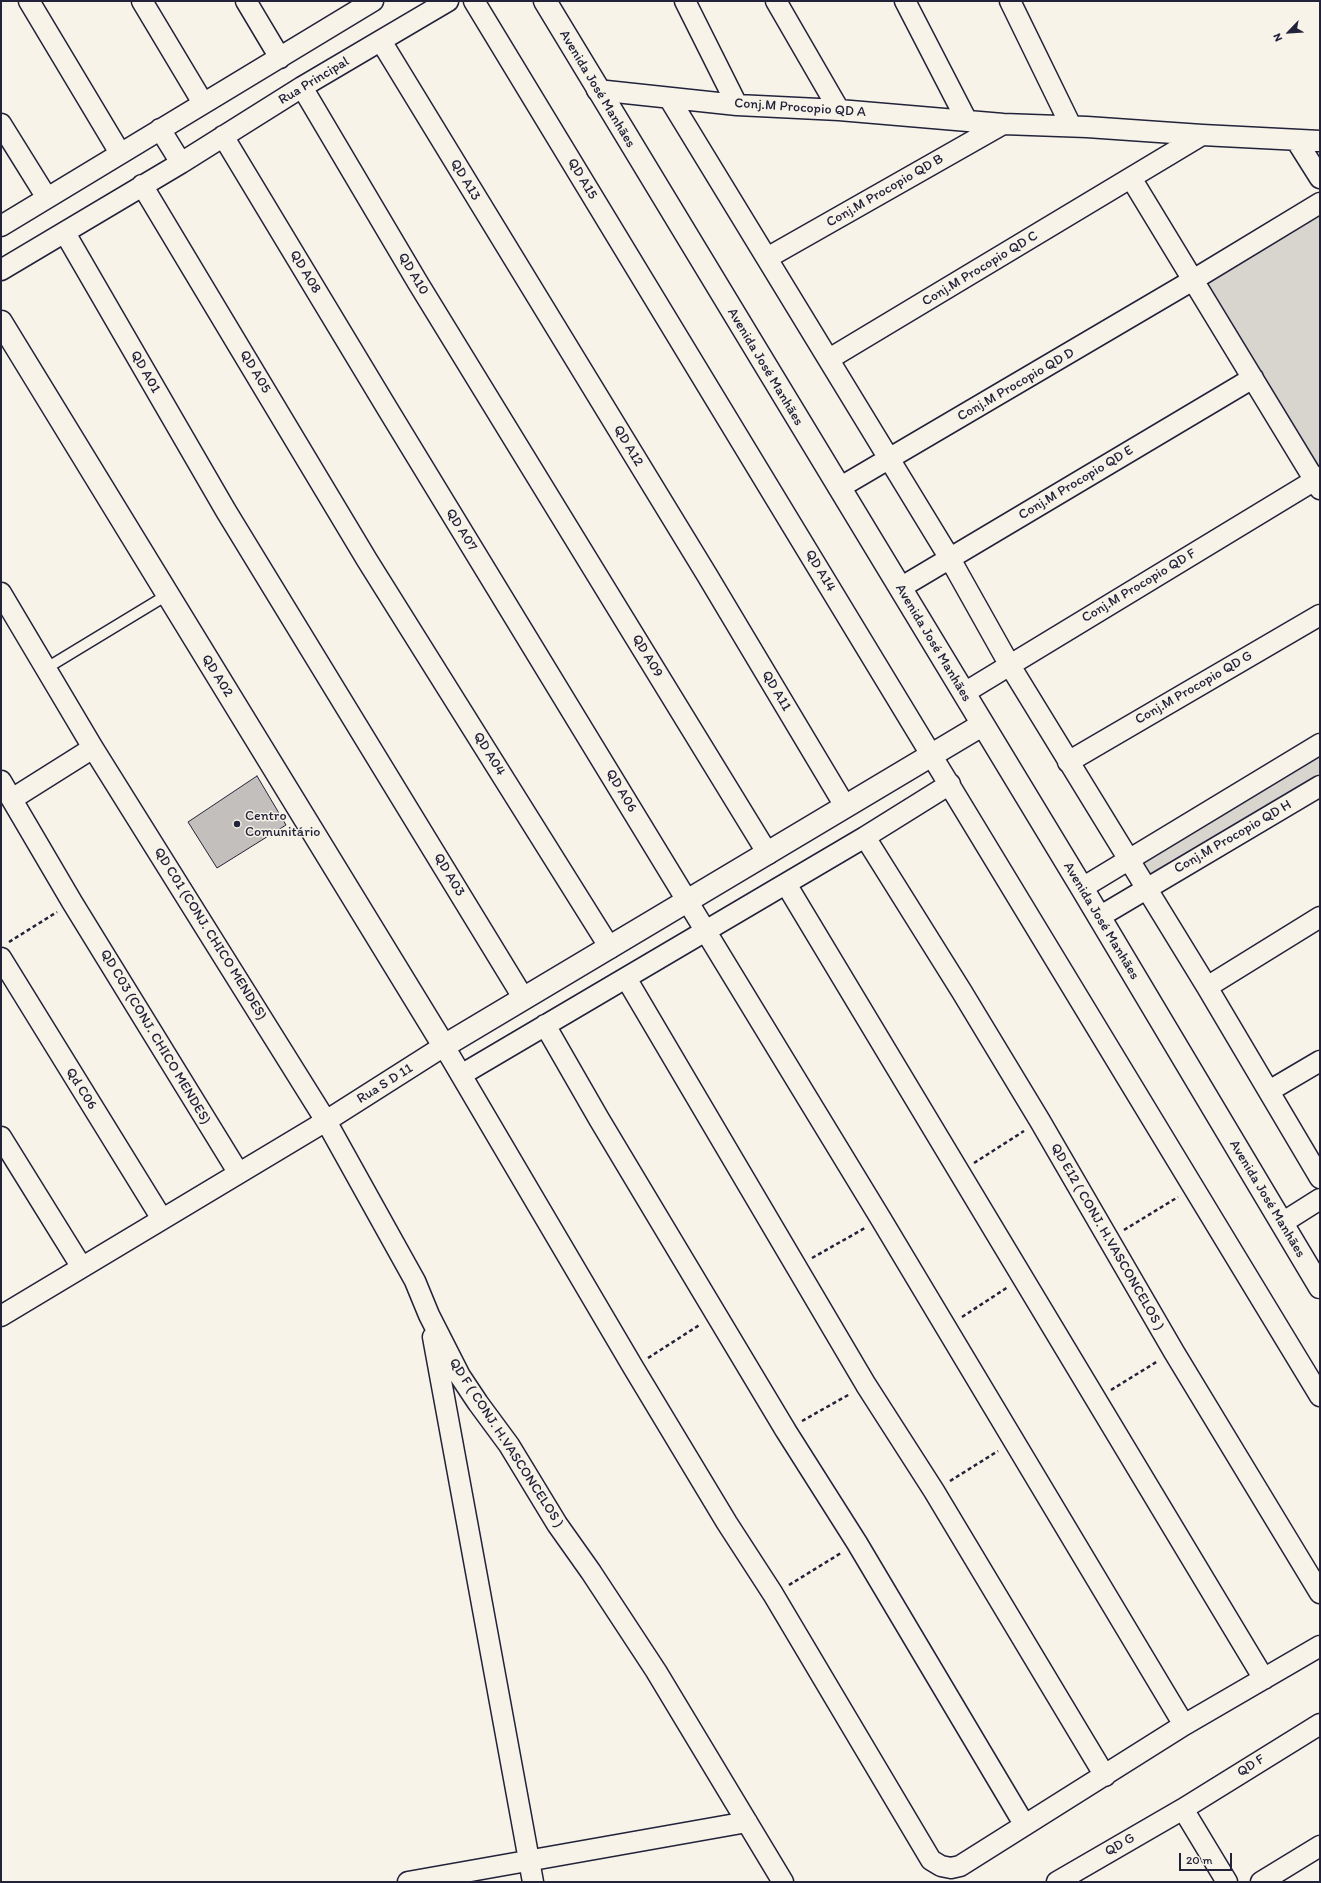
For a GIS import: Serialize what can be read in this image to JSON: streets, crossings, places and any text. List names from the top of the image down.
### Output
{
  "streets": {
    "street": [
      "Rua Principal",
      "Avenida José Manhães",
      "Conj.M Procopio QD A",
      "QD A15",
      "QD A13",
      "Conj.M Procopio QD B",
      "Conj.M Procopio QD C",
      "QD A08",
      "QD A10",
      "QD A01",
      "QD A05",
      "Conj.M Procopio QD D",
      "QD A12",
      "Conj.M Procopio QD E",
      "QD A07",
      "QD A14",
      "Conj.M Procopio QD F",
      "QD A09",
      "QD A02",
      "Conj.M Procopio QD G",
      "QD A11",
      "QD A04",
      "QD A06",
      "Conj.M Procopio QD H",
      "QD A03",
      "QD C01 (CONJ. CHICO MENDES)",
      "QD C03 (CONJ. CHICO MENDES)",
      "Rua S D 11",
      "Qd C06",
      "QD E12 ( CONJ. H.VASCONCELOS )",
      "QD F ( CONJ. H.VASCONCELOS )",
      "QD F",
      "QD G"
    ]
  },
  "crossings": [
    ["Rua Principal", "QD A13"],
    ["Rua Principal", "QD A08"],
    ["Rua Principal", "QD A10"],
    ["Rua Principal", "QD A01"],
    ["Rua Principal", "QD A05"],
    ["Avenida José Manhães", "Conj.M Procopio QD A"],
    ["Avenida José Manhães", "Conj.M Procopio QD D"],
    ["Avenida José Manhães", "Conj.M Procopio QD E"],
    ["Avenida José Manhães", "Conj.M Procopio QD F"],
    ["Avenida José Manhães", "Conj.M Procopio QD H"],
    ["Conj.M Procopio QD A", "Conj.M Procopio QD B"],
    ["Conj.M Procopio QD A", "Conj.M Procopio QD C"],
    ["QD A15", "QD A14"],
    ["QD A13", "QD A12"],
    ["QD A08", "QD A07"],
    ["QD A10", "QD A09"],
    ["QD A01", "QD A03"],
    ["QD A05", "QD A04"],
    ["QD A12", "QD A11"],
    ["QD A07", "QD A06"],
    ["QD A02", "Rua S D 11"],
    ["QD C01 (CONJ. CHICO MENDES)", "Rua S D 11"],
    ["QD C01 (CONJ. CHICO MENDES)", "QD F ( CONJ. H.VASCONCELOS )"],
    ["QD C03 (CONJ. CHICO MENDES)", "Rua S D 11"],
    ["Rua S D 11", "Qd C06"],
    ["Rua S D 11", "QD F ( CONJ. H.VASCONCELOS )"],
    ["QD F", "QD G"]
  ],
  "places": ["Centro Comunitário"],
  "scale_bar": "20 m",
  "north": "bottom left"
}
